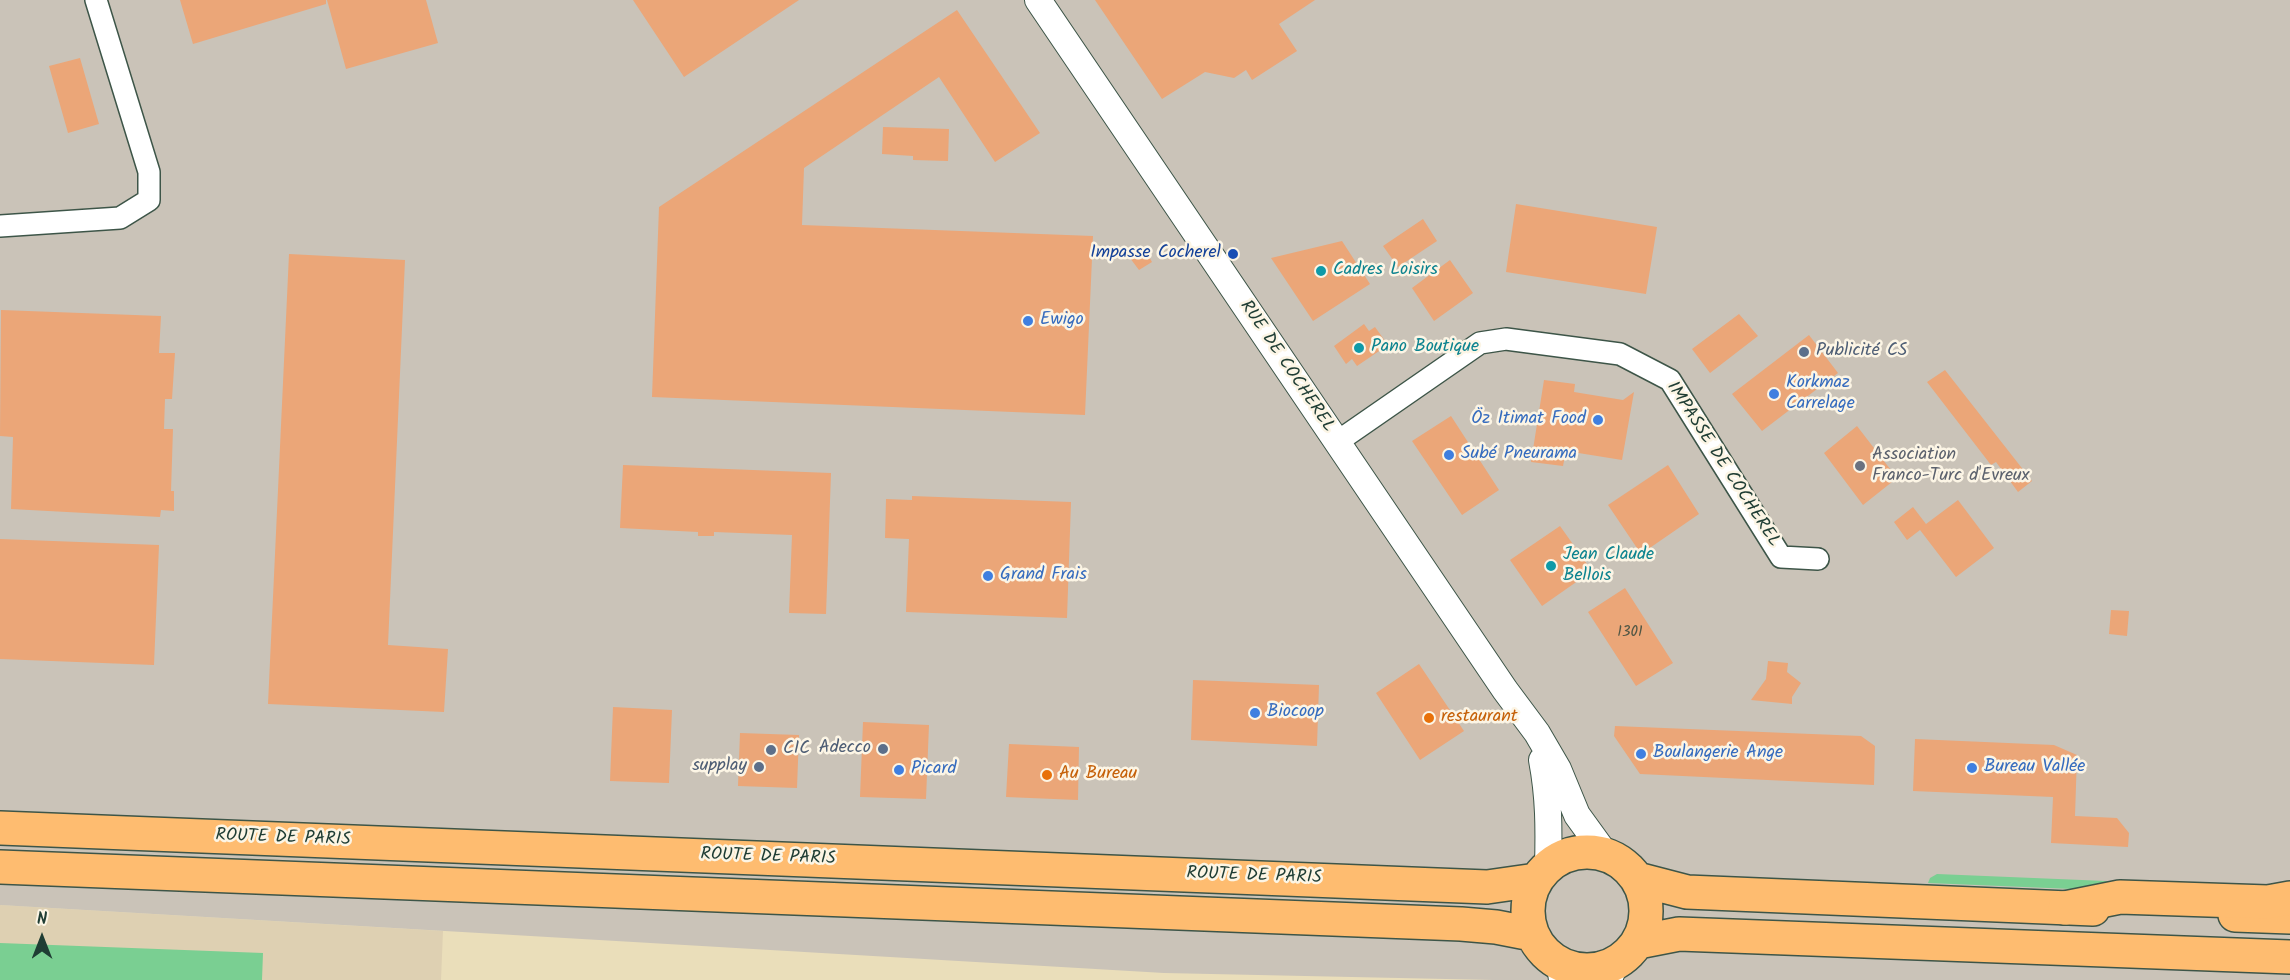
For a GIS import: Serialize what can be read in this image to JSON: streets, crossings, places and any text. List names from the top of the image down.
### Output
{
  "streets": {
    "main road": ["ROUTE DE PARIS"],
    "street": ["RUE DE COCHEREL", "IMPASSE DE COCHEREL"]
  },
  "crossings": [
    ["RUE DE COCHEREL", "IMPASSE DE COCHEREL"],
    ["RUE DE COCHEREL", "ROUTE DE PARIS"]
  ],
  "places": [
    "Impasse Cocherel",
    "Cadres Loisirs",
    "Ewigo",
    "Pano Boutique",
    "Publicité CS",
    "Korkmaz Carrelage",
    "Öz Itimat Food",
    "Subé Pneurama",
    "Association Franco-Turc d'Evreux",
    "Jean Claude Bellois",
    "Grand Frais",
    "Biocoop",
    "restaurant",
    "Adecco",
    "CIC",
    "Boulangerie Ange",
    "supplay",
    "Bureau Vallée",
    "Picard",
    "Au Bureau"
  ],
  "house_numbers": ["1301"],
  "north": "top"
}
